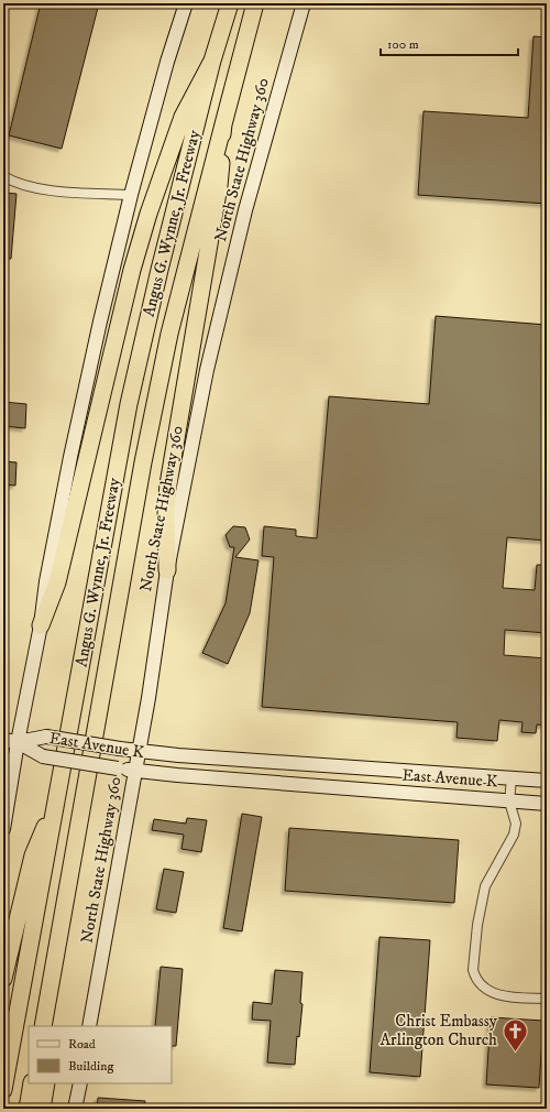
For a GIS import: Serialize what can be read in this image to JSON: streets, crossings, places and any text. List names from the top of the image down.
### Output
{
  "streets": {
    "highway": ["Angus G. Wynne, Jr. Freeway"],
    "main road": ["North State Highway 360", "East Avenue K"]
  },
  "crossings": [
    ["North State Highway 360", "East Avenue K"]
  ],
  "places": {
    "church": ["Christ Embassy Arlington Church"]
  },
  "legend": ["Road", "Building"],
  "scale_bar": "100 m"
}
